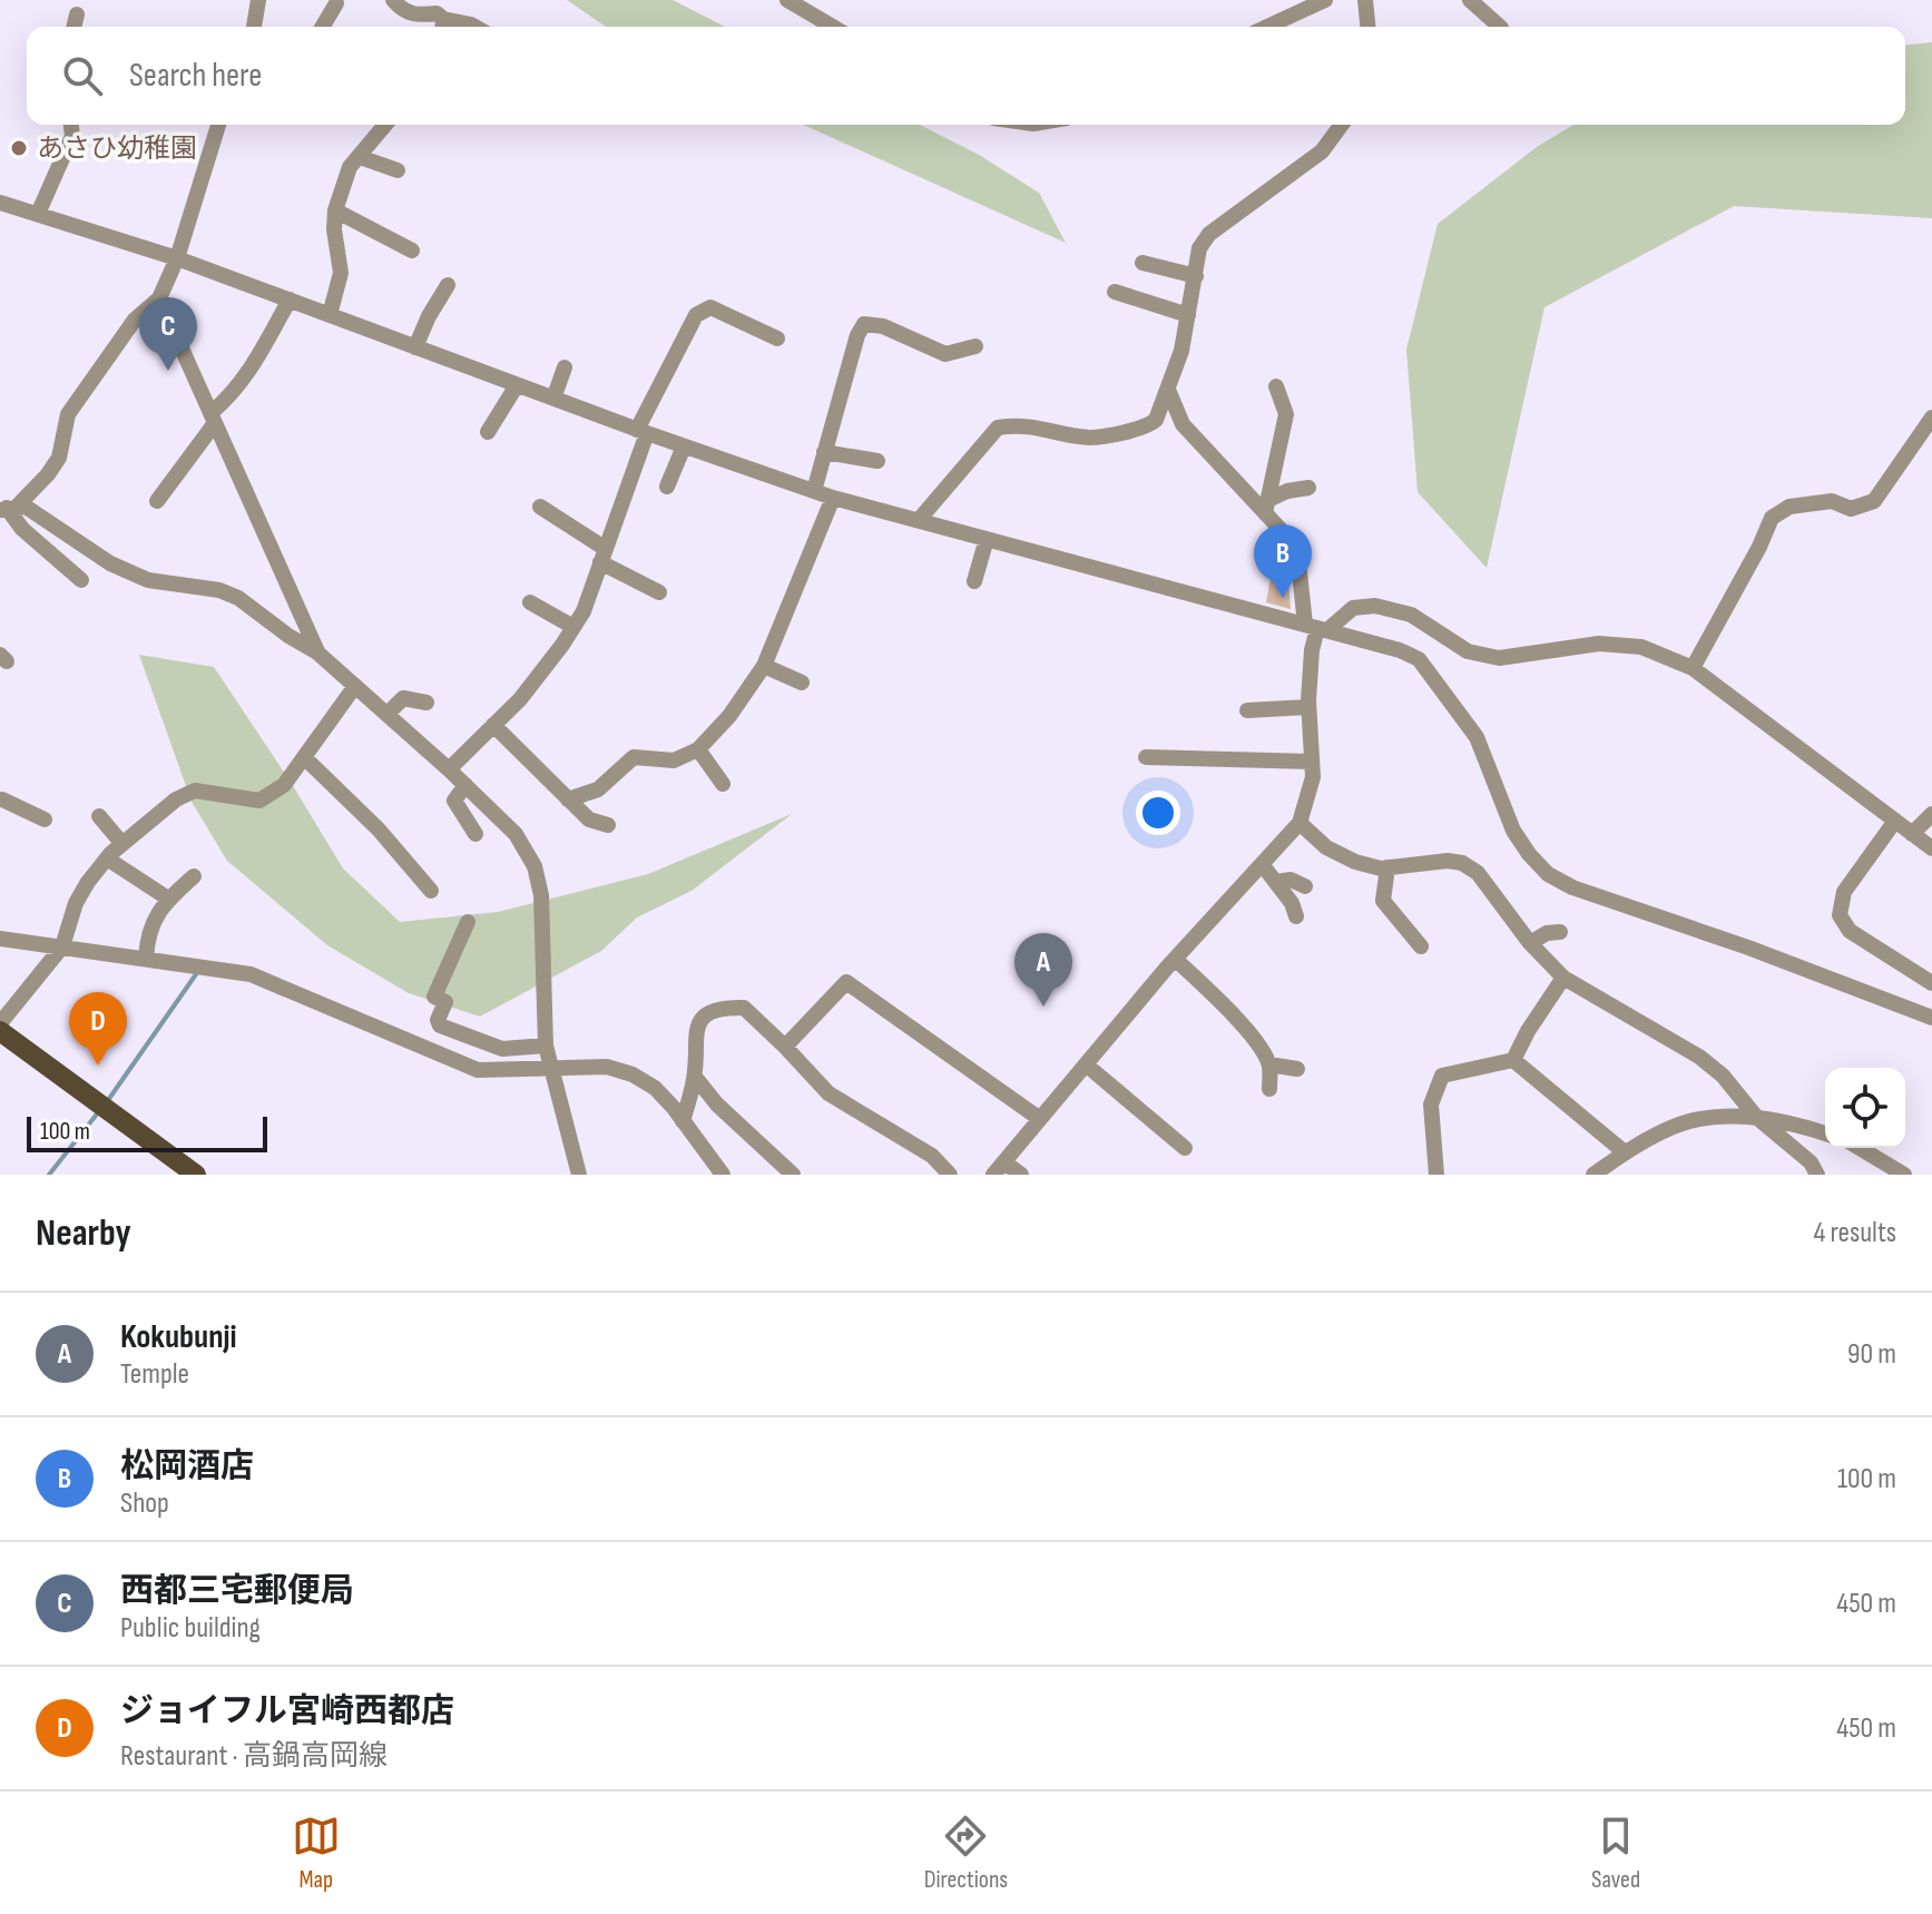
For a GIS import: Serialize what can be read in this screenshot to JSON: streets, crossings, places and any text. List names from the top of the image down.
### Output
{
  "places": ["あさひ幼稚園"],
  "scale_bar": "100 m",
  "page": {
    "search": "Search here",
    "pins": [
      "C",
      "B",
      "A",
      "D"
    ],
    "scale": "100 m",
    "heading": ["Nearby", "4 results"],
    "list": [
      {
        "mark": "A",
        "name": "Kokubunji",
        "note": "Temple",
        "value": "90 m"
      },
      {
        "mark": "B",
        "name": "松岡酒店",
        "note": "Shop",
        "value": "100 m"
      },
      {
        "mark": "C",
        "name": "西都三宅郵便局",
        "note": "Public building",
        "value": "450 m"
      },
      {
        "mark": "D",
        "name": "ジョイフル宮崎西都店",
        "note": "Restaurant · 高鍋高岡線",
        "value": "450 m"
      }
    ],
    "nav": ["Map", "Directions", "Saved"]
  }
}
